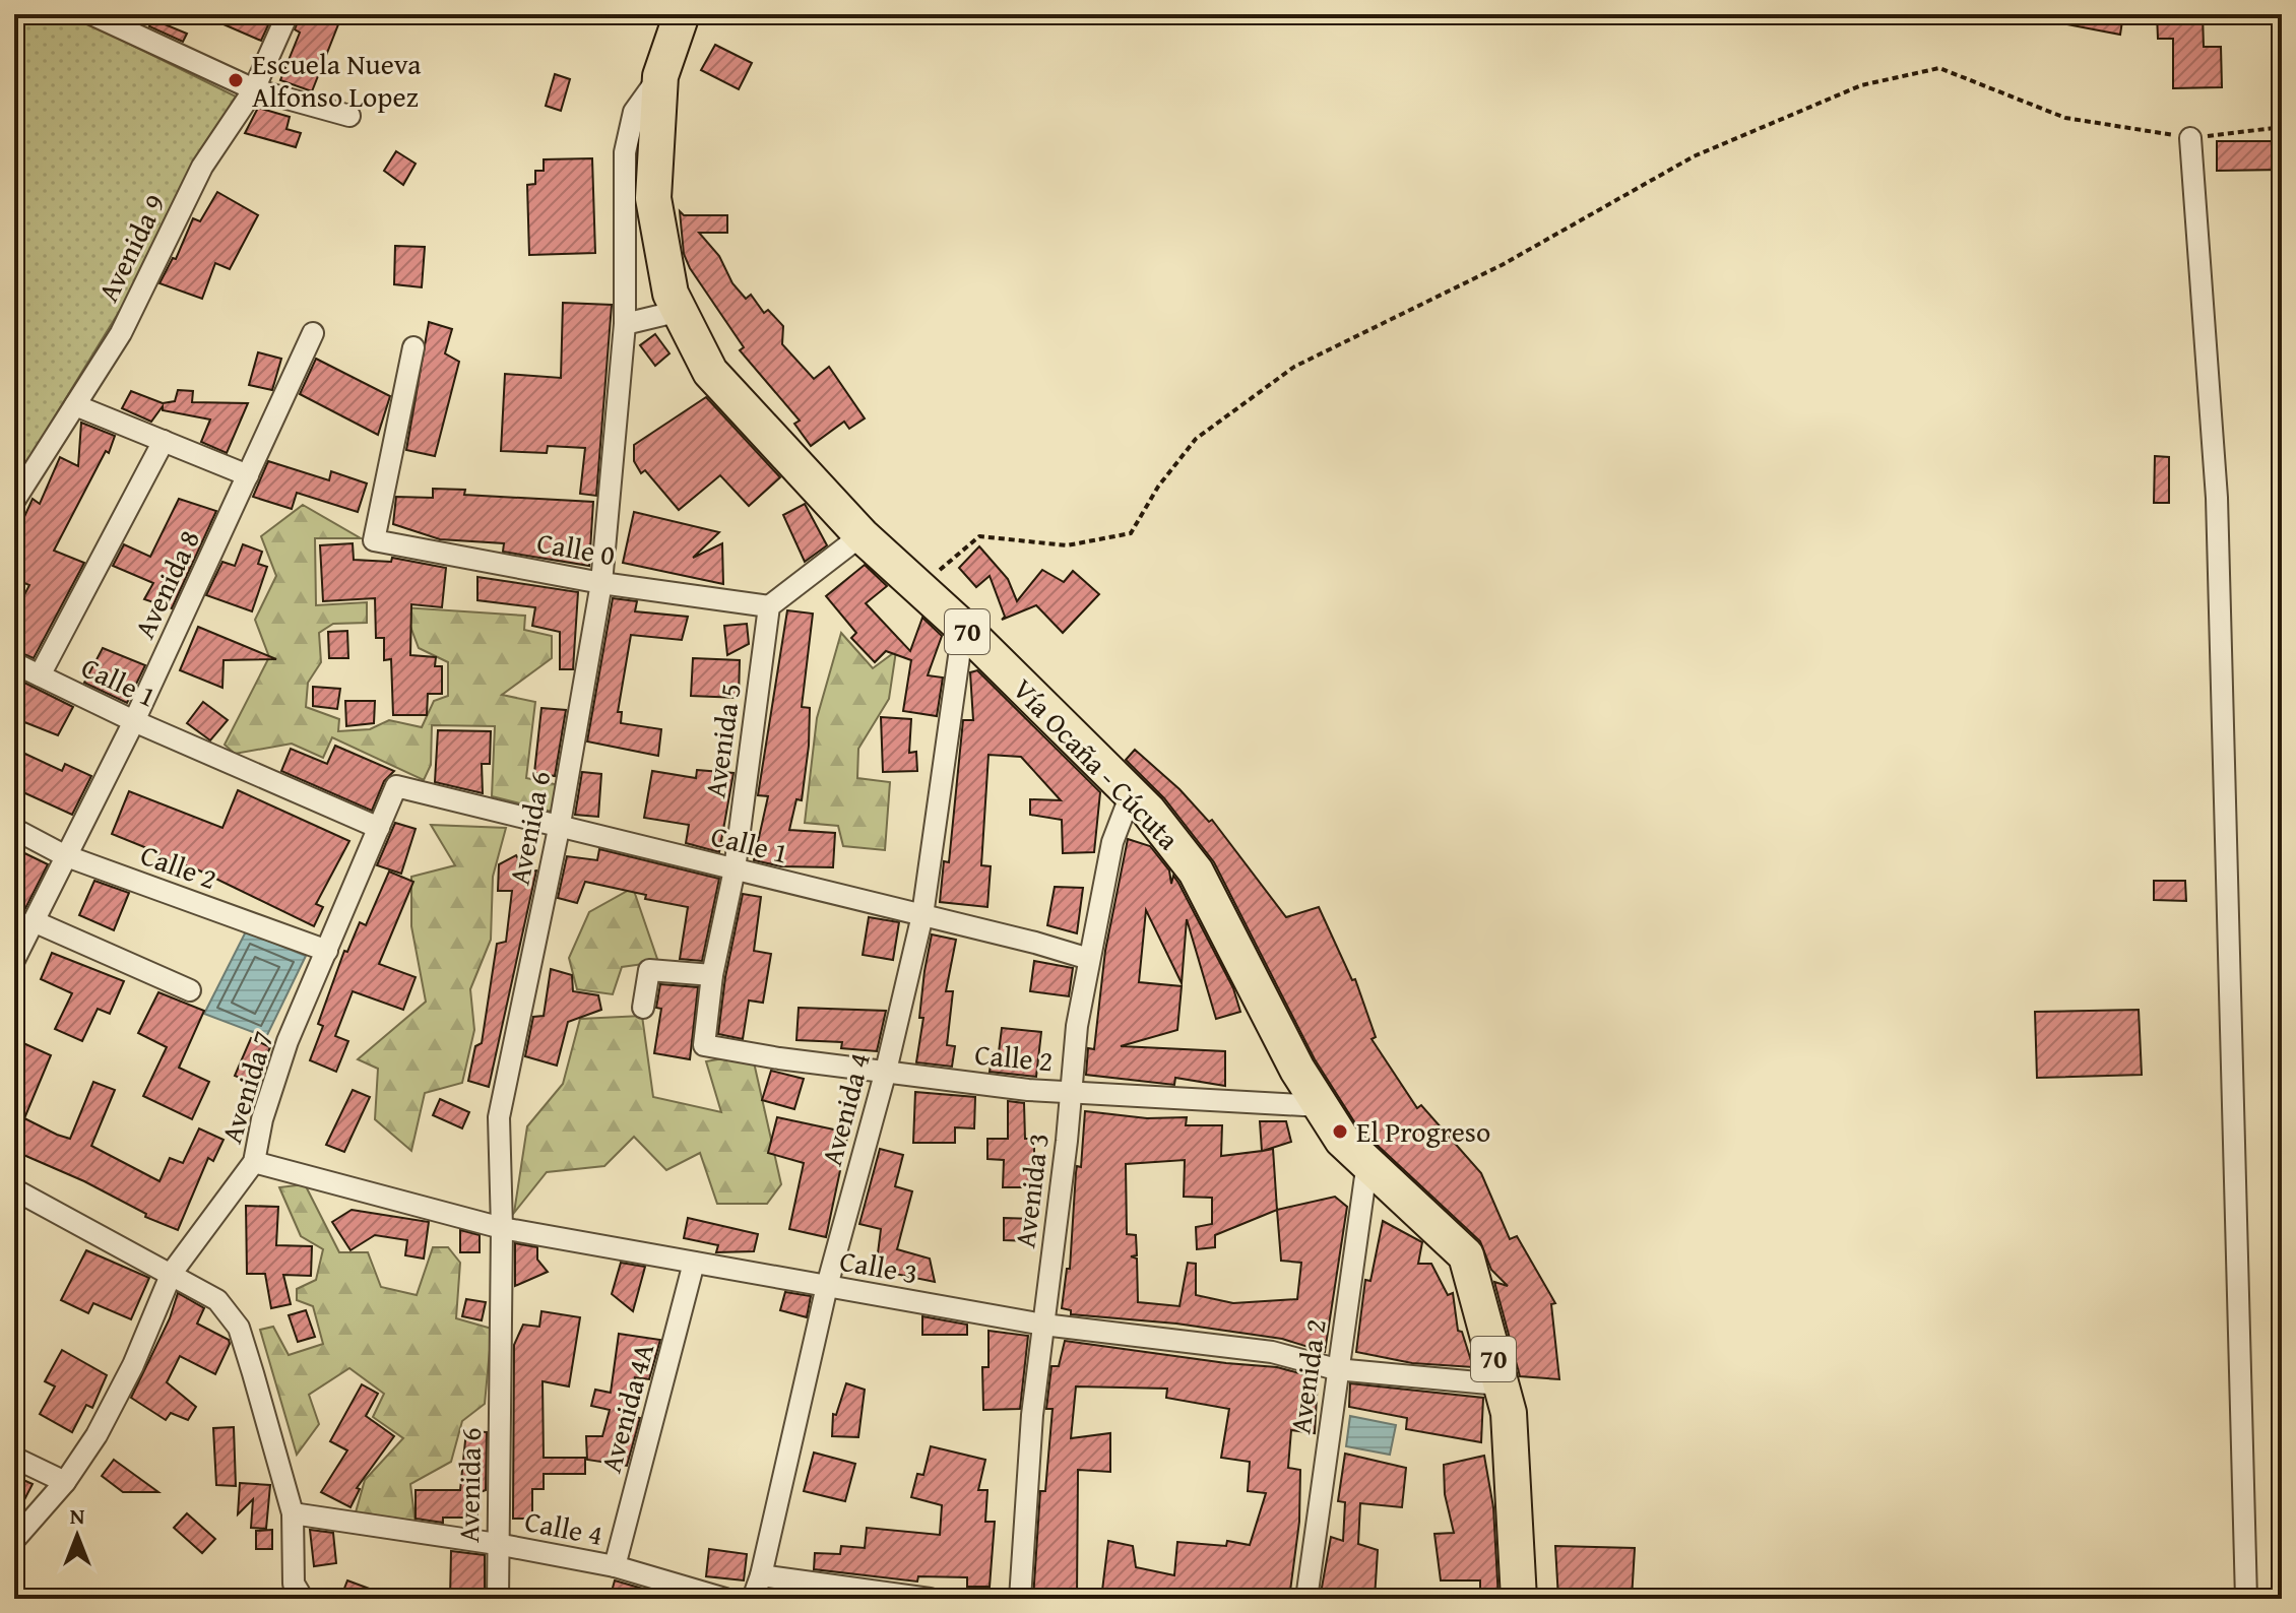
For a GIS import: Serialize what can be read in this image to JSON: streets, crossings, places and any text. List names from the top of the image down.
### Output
{
  "streets": {
    "main road": ["70", "Vía Ocaña - Cúcuta"],
    "street": [
      "Avenida 9",
      "Calle 0",
      "Avenida 8",
      "Calle 1",
      "Avenida 5",
      "Avenida 6",
      "Calle 2",
      "Avenida 7",
      "Avenida 4",
      "Avenida 3",
      "Calle 3",
      "Avenida 2",
      "Avenida 4A",
      "Calle 4"
    ]
  },
  "crossings": [
    ["Calle 0", "Avenida 5"],
    ["Calle 0", "Avenida 6"],
    ["Avenida 8", "Calle 1"],
    ["Avenida 8", "Calle 2"],
    ["Calle 1", "Avenida 5"],
    ["Calle 1", "Avenida 6"],
    ["Calle 1", "Avenida 7"],
    ["Calle 1", "Avenida 4"],
    ["Calle 1", "Avenida 3"],
    ["Avenida 5", "Calle 2"],
    ["Vía Ocaña - Cúcuta", "Avenida 6"],
    ["Vía Ocaña - Cúcuta", "Calle 2"],
    ["Vía Ocaña - Cúcuta", "Avenida 4"],
    ["Vía Ocaña - Cúcuta", "Avenida 3"],
    ["Vía Ocaña - Cúcuta", "Calle 3"],
    ["Vía Ocaña - Cúcuta", "Avenida 2"],
    ["Avenida 6", "Calle 3"],
    ["Avenida 6", "Calle 4"],
    ["Calle 2", "Avenida 7"],
    ["Calle 2", "Avenida 4"],
    ["Calle 2", "Avenida 3"],
    ["Avenida 7", "Calle 3"],
    ["Avenida 4", "Calle 3"],
    ["Avenida 3", "Calle 3"],
    ["Calle 3", "Avenida 2"],
    ["Calle 3", "Avenida 4A"],
    ["Avenida 4A", "Calle 4"]
  ],
  "places": ["Escuela Nueva Alfonso Lopez", "El Progreso"],
  "north": "top"
}
